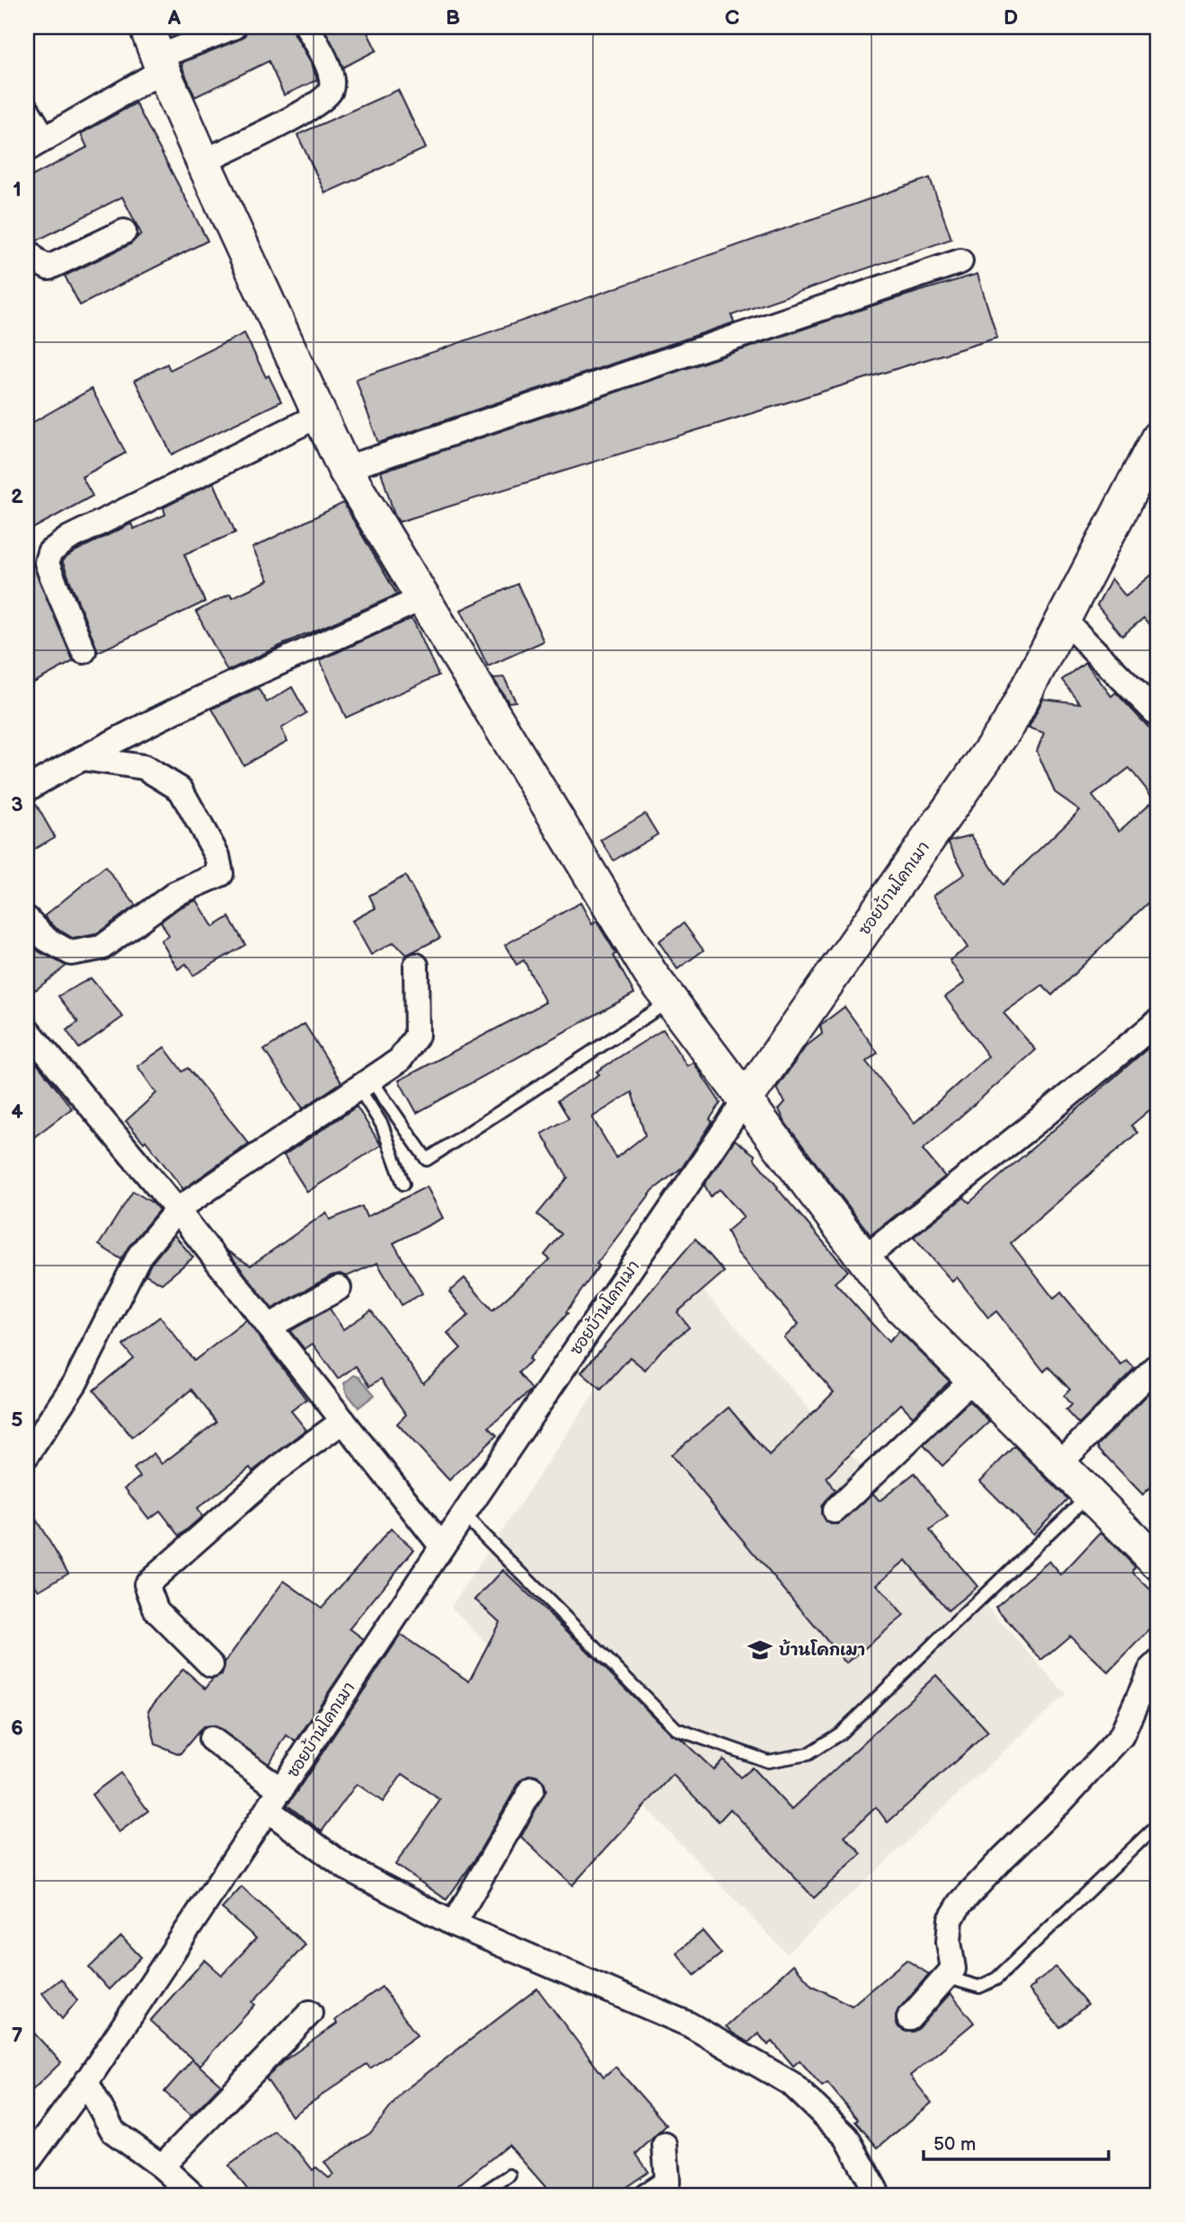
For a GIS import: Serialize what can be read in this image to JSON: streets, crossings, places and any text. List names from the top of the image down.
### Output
{
  "streets": {
    "street": ["ซอยบ้านโคกเมา"]
  },
  "places": {
    "school or university": ["บ้านโคกเมา"]
  },
  "scale_bar": "50 m",
  "grid": {
    "columns": [
      "A",
      "B",
      "C",
      "D"
    ],
    "rows": [
      "1",
      "2",
      "3",
      "4",
      "5",
      "6",
      "7"
    ]
  }
}
